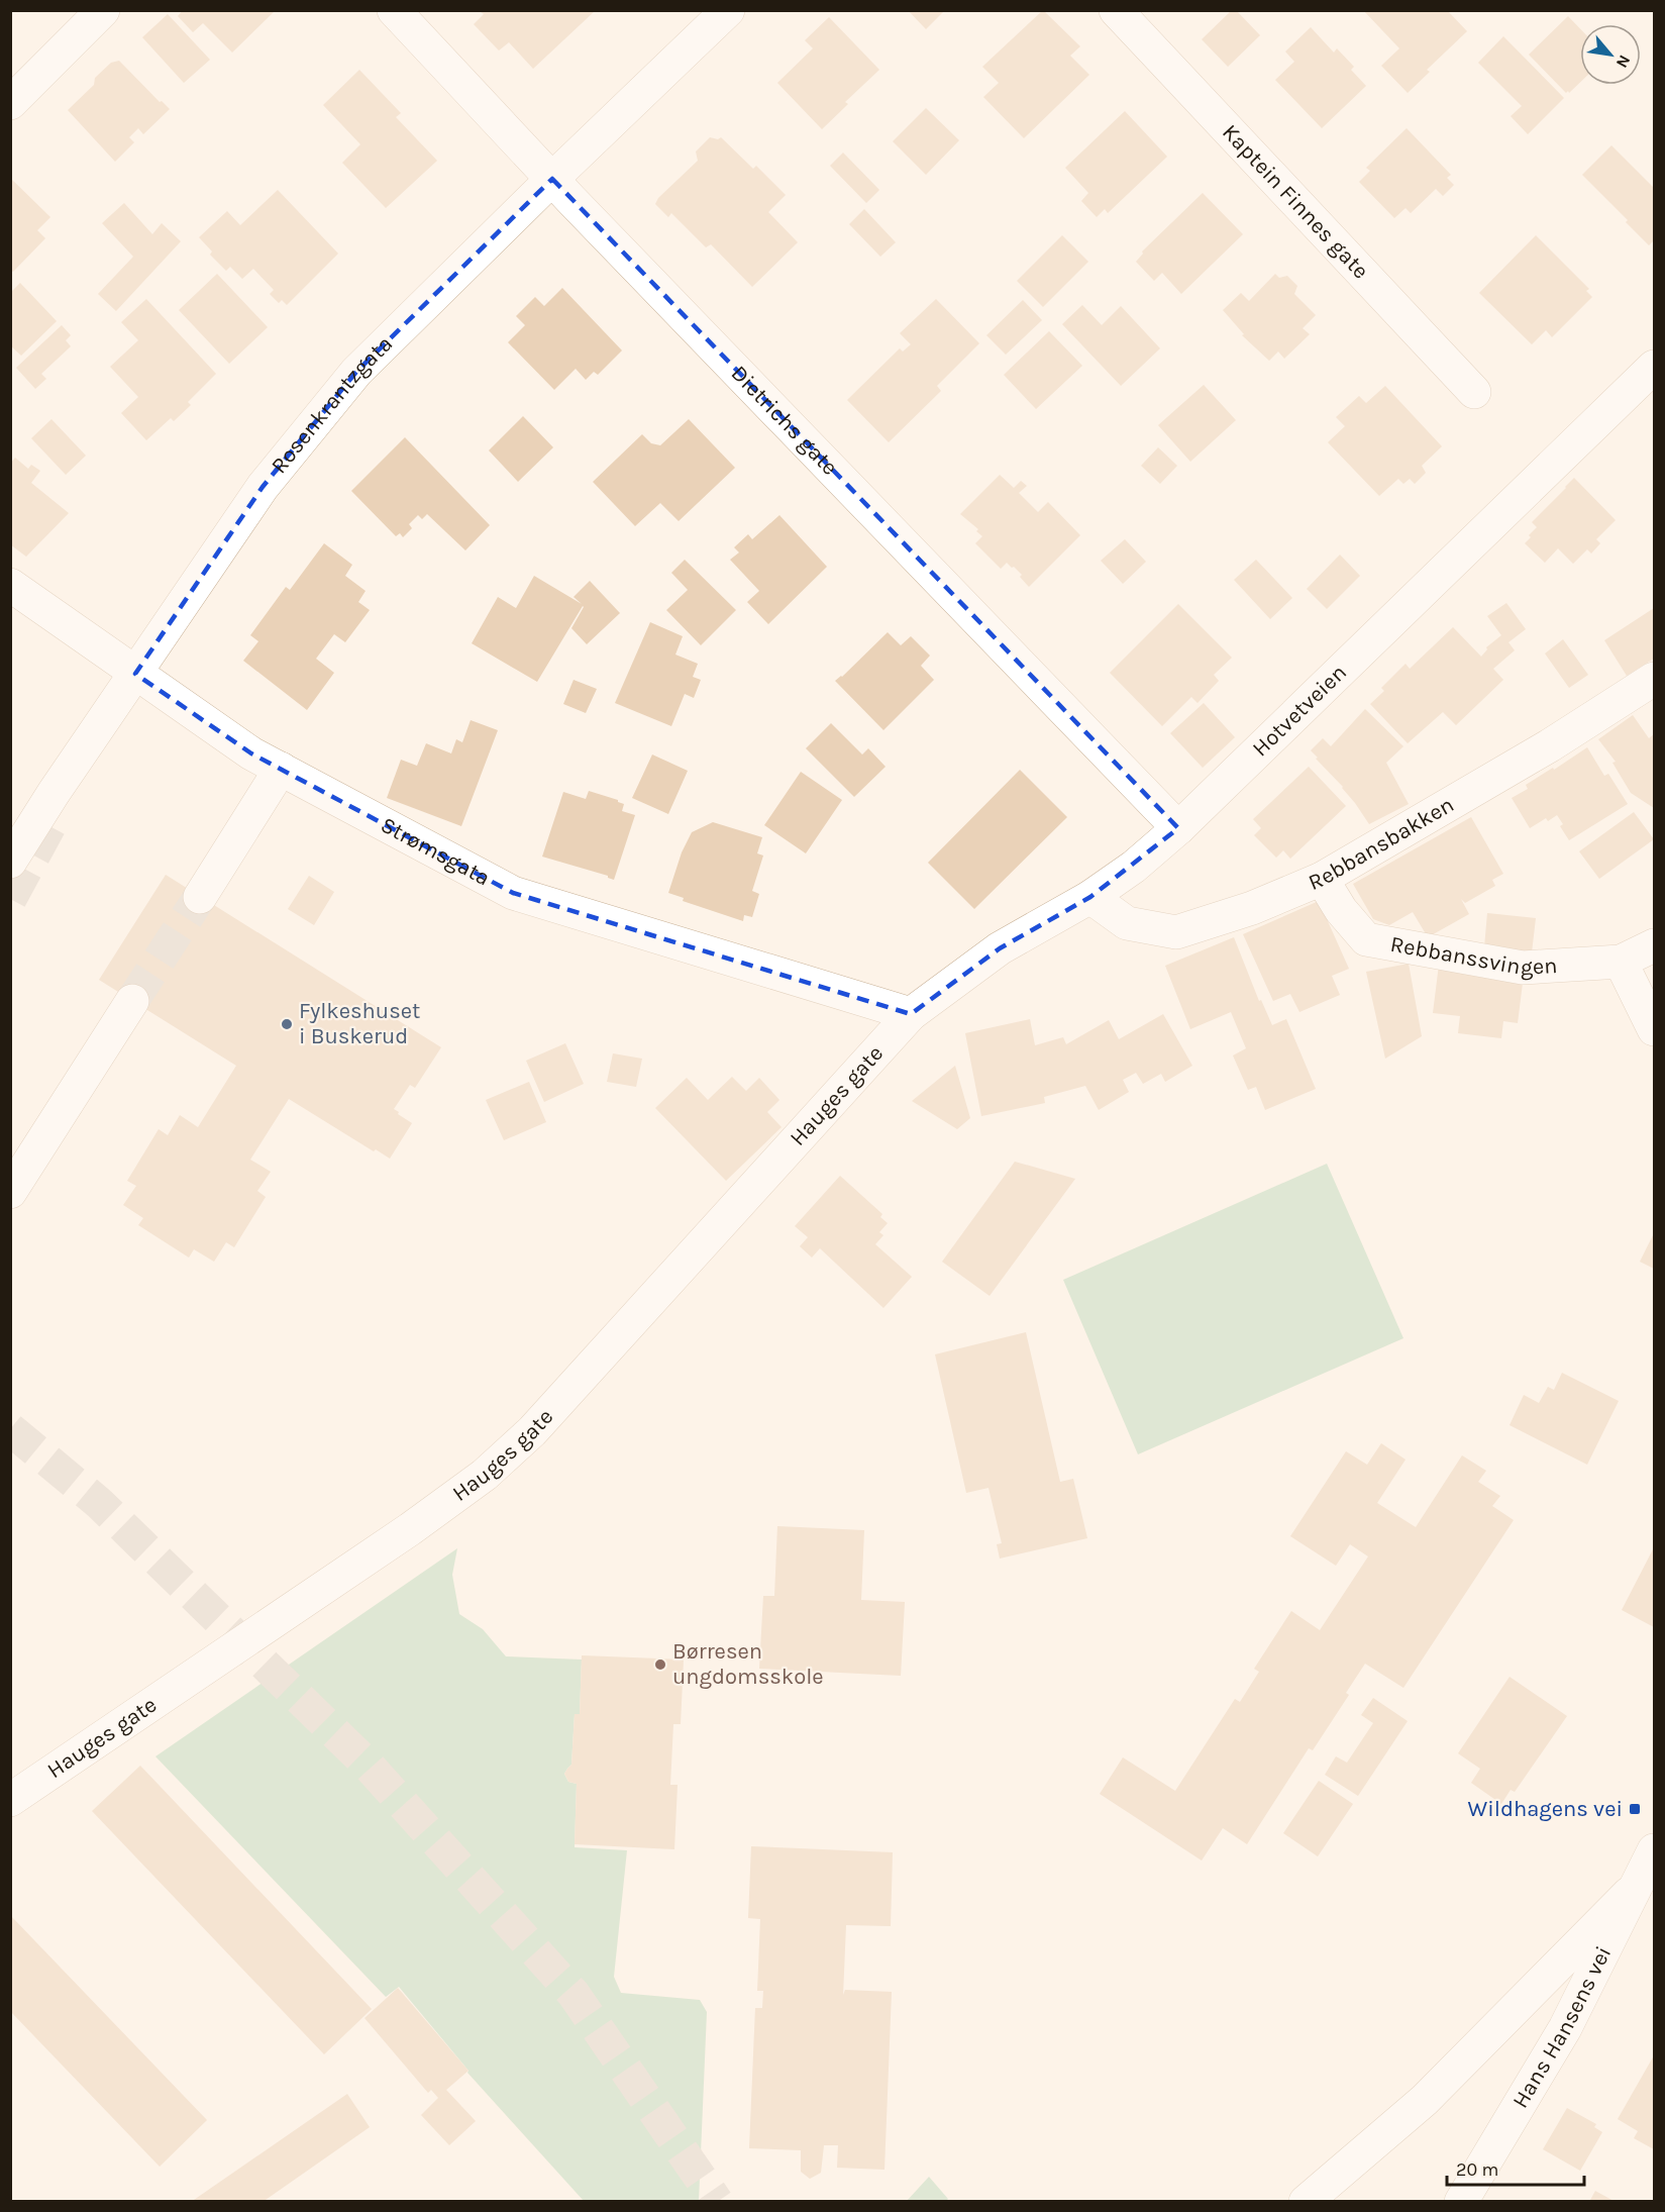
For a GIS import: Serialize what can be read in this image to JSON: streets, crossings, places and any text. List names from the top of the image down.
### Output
{
  "streets": {
    "street": [
      "Kaptein Finnes gate",
      "Rosenkrantzgata",
      "Dietrichs gate",
      "Hotvetveien",
      "Rebbansbakken",
      "Strømsgata",
      "Rebbanssvingen",
      "Hauges gate",
      "Hans Hansens vei"
    ]
  },
  "crossings": [
    ["Rosenkrantzgata", "Dietrichs gate"],
    ["Rosenkrantzgata", "Strømsgata"],
    ["Dietrichs gate", "Hotvetveien"],
    ["Hotvetveien", "Rebbansbakken"],
    ["Hotvetveien", "Strømsgata"],
    ["Hotvetveien", "Hauges gate"],
    ["Rebbansbakken", "Rebbanssvingen"],
    ["Strømsgata", "Hauges gate"]
  ],
  "places": {
    "other": ["Fylkeshuset i Buskerud", "Børresen ungdomsskole"],
    "transit": ["Wildhagens vei"]
  },
  "scale_bar": "20 m",
  "north": "bottom right"
}
